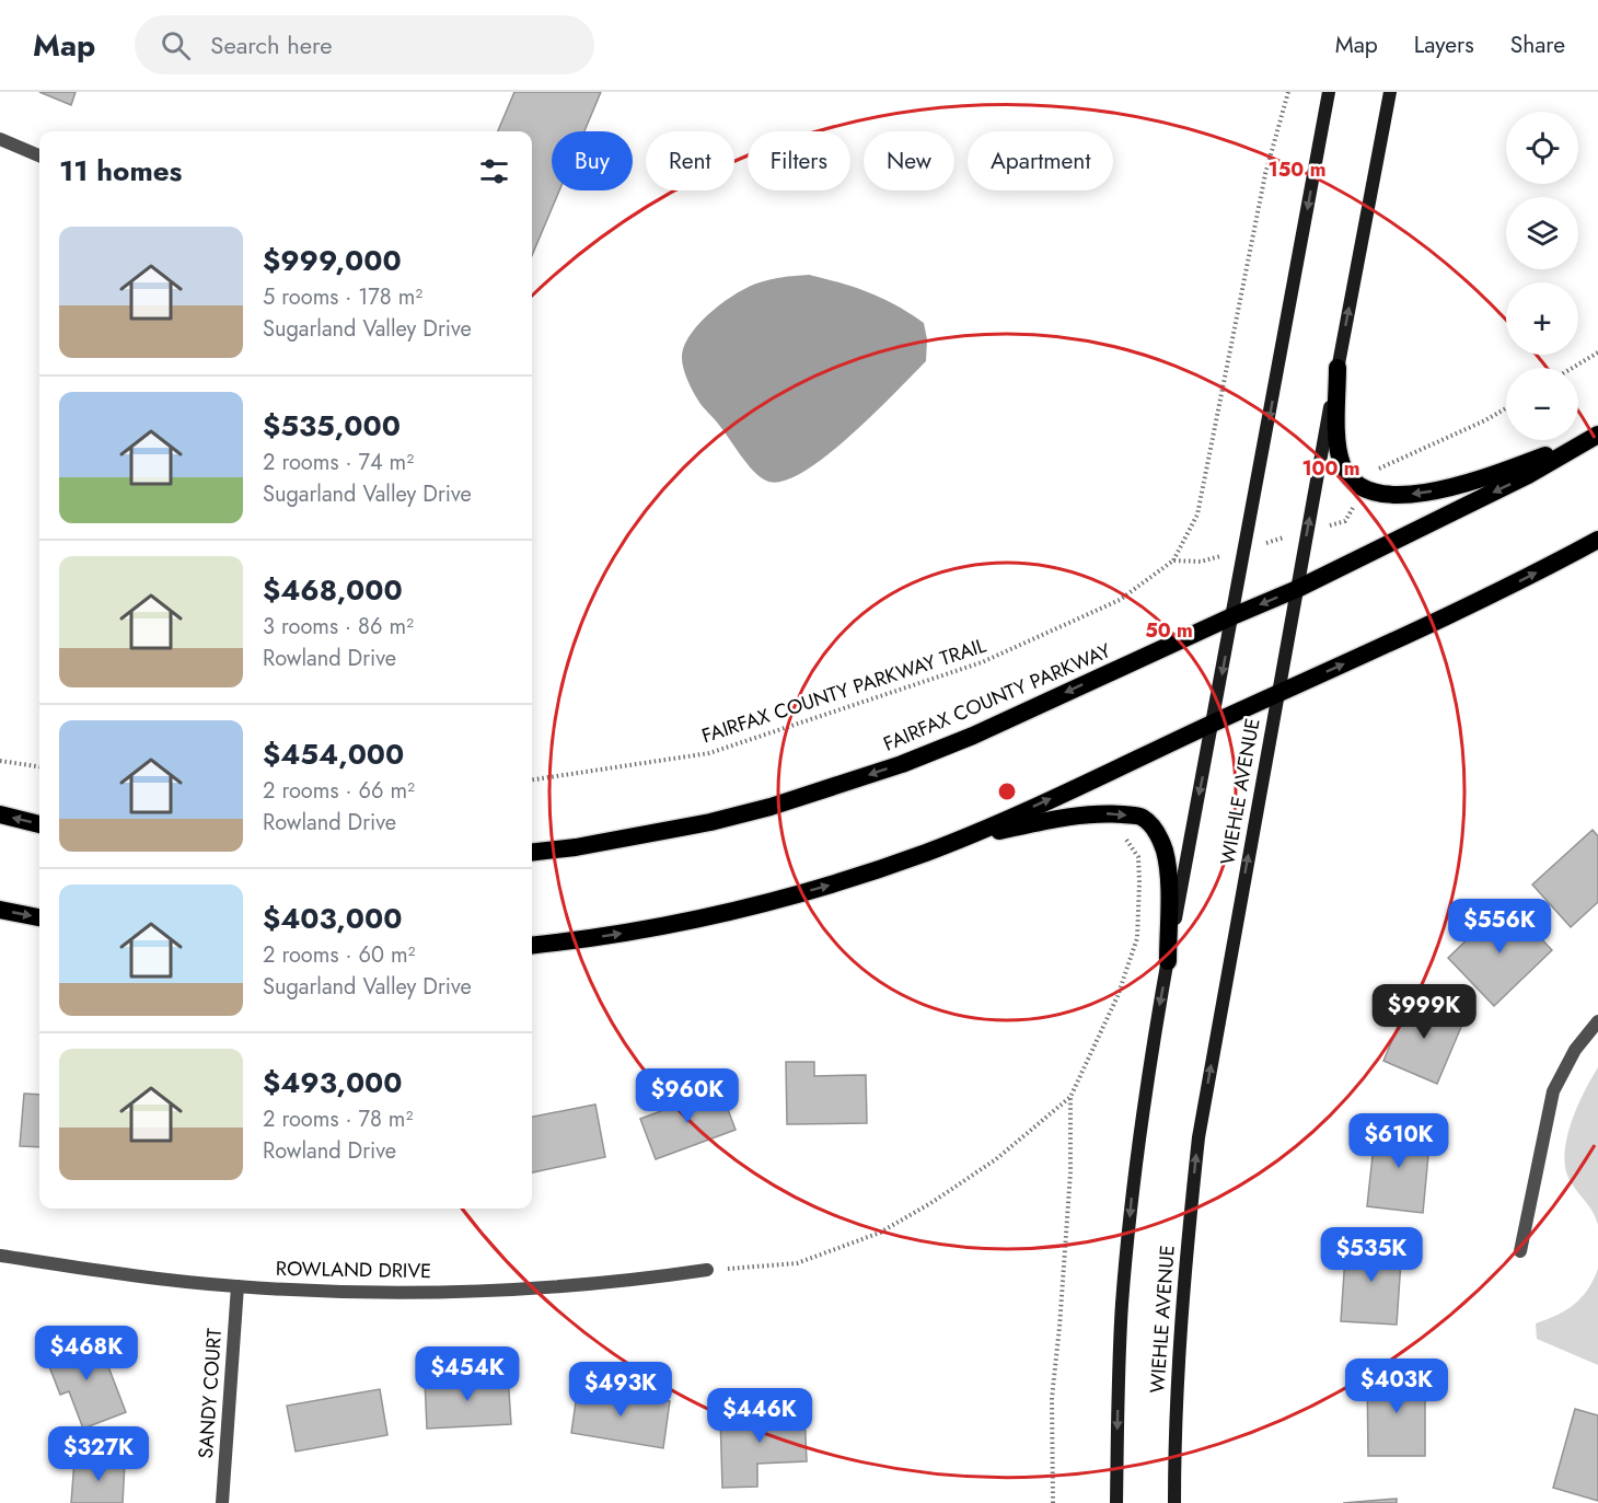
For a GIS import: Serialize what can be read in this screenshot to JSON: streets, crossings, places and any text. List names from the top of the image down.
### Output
{
  "streets": {
    "highway": ["FAIRFAX COUNTY PARKWAY"],
    "main road": ["WIEHLE AVENUE"],
    "street": ["ROWLAND DRIVE", "SANDY COURT"],
    "path": ["FAIRFAX COUNTY PARKWAY TRAIL"]
  },
  "crossings": [
    ["FAIRFAX COUNTY PARKWAY", "WIEHLE AVENUE"],
    ["ROWLAND DRIVE", "SANDY COURT"]
  ],
  "page": {
    "header": "Map",
    "search": "Search here",
    "nav": ["Map", "Layers", "Share"],
    "map_buttons": ["+", "−"],
    "chip": [
      "Buy",
      "Rent",
      "Filters",
      "New",
      "Apartment"
    ],
    "heading": "11 homes",
    "list": [
      {
        "name": "$999,000",
        "note": "5 rooms · 178 m² · Sugarland Valley Drive"
      },
      {
        "name": "$535,000",
        "note": "2 rooms · 74 m² · Sugarland Valley Drive"
      },
      {
        "name": "$468,000",
        "note": "3 rooms · 86 m² · Rowland Drive"
      },
      {
        "name": "$454,000",
        "note": "2 rooms · 66 m² · Rowland Drive"
      },
      {
        "name": "$403,000",
        "note": "2 rooms · 60 m² · Sugarland Valley Drive"
      },
      {
        "name": "$493,000",
        "note": "2 rooms · 78 m² · Rowland Drive"
      }
    ],
    "price": [
      "$556K",
      "$999K",
      "$960K",
      "$610K",
      "$535K",
      "$468K",
      "$454K",
      "$403K",
      "$493K",
      "$446K",
      "$327K"
    ]
  },
  "rings": ["150 m", "100 m", "50 m"]
}
